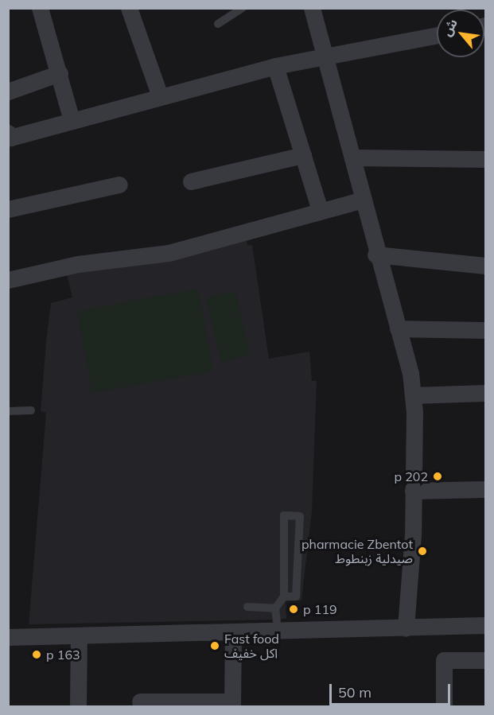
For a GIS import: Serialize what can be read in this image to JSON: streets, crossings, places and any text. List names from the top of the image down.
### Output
{
  "places": [
    "p 202",
    "pharmacie Zbentot صيدلية زبنطوط",
    "p 119",
    "Fast food اكل خفيف",
    "p 163"
  ],
  "scale_bar": "50 m",
  "north": "top left"
}
